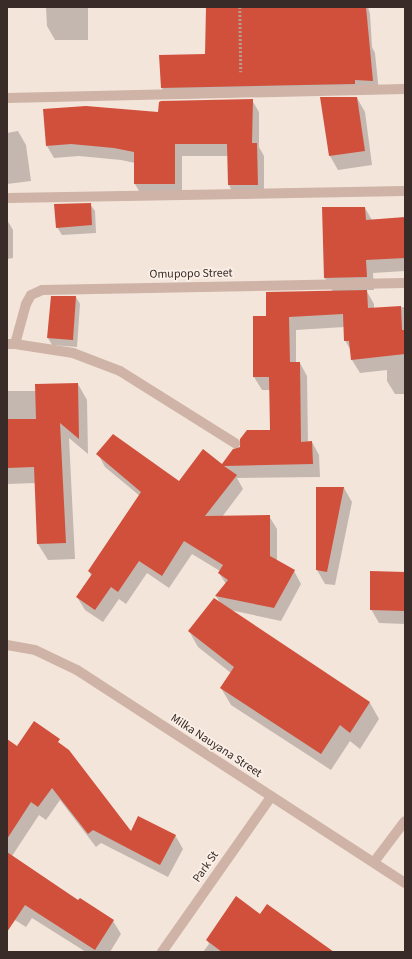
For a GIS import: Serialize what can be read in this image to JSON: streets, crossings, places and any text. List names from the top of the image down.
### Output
{
  "streets": {
    "street": ["Omupopo Street", "Milka Nauyana Street", "Park St"]
  },
  "crossings": [
    ["Milka Nauyana Street", "Park St"]
  ]
}
